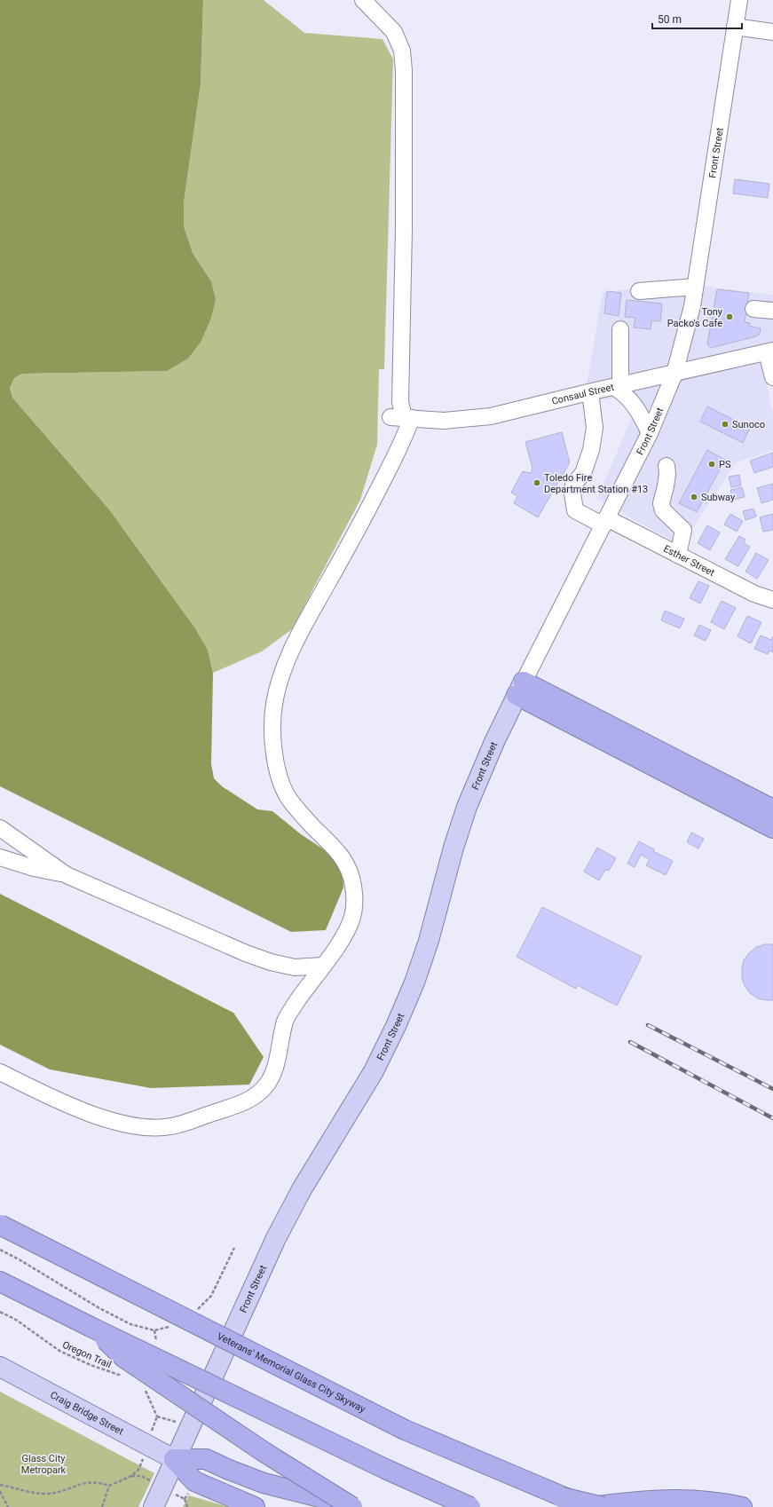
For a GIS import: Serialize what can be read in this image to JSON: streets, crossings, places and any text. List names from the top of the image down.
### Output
{
  "streets": {
    "highway": ["Veterans' Memorial Glass City Skyway"],
    "main road": ["Front Street", "Craig Bridge Street"],
    "street": ["Consaul Street", "Esther Street"],
    "path": ["Oregon Trail"]
  },
  "crossings": [
    ["Front Street", "Consaul Street"],
    ["Front Street", "Esther Street"],
    ["Front Street", "Craig Bridge Street"],
    ["Consaul Street", "Esther Street"]
  ],
  "parks": ["Glass City Metropark"],
  "places": [
    "Tony Packo's Cafe",
    "Sunoco",
    "PS",
    "Toledo Fire Department Station #13",
    "Subway"
  ],
  "scale_bar": "50 m"
}
